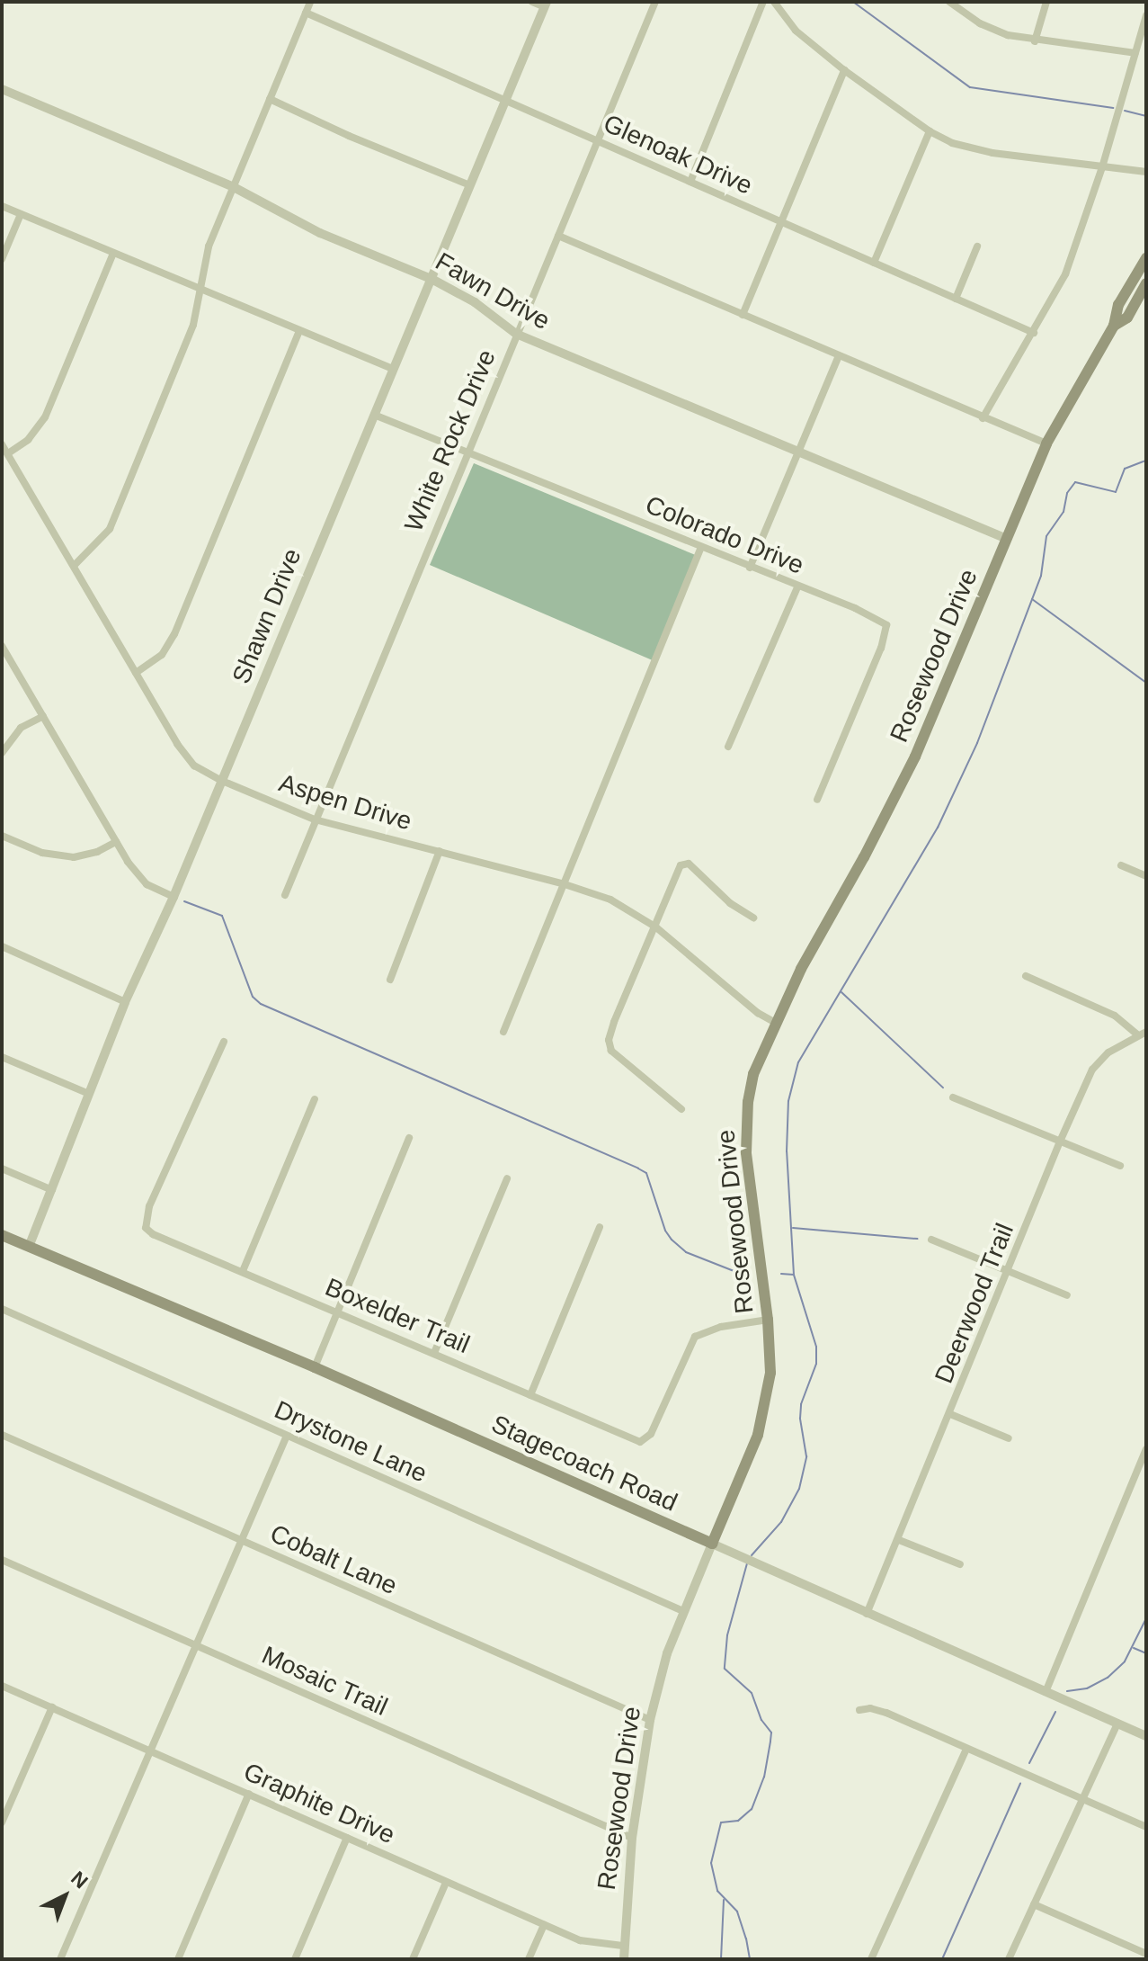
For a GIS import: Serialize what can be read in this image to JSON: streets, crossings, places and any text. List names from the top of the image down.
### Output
{
  "streets": {
    "main road": ["Rosewood Drive", "Stagecoach Road"],
    "street": [
      "Glenoak Drive",
      "Fawn Drive",
      "White Rock Drive",
      "Colorado Drive",
      "Shawn Drive",
      "Aspen Drive",
      "Deerwood Trail",
      "Boxelder Trail",
      "Drystone Lane",
      "Cobalt Lane",
      "Mosaic Trail",
      "Graphite Drive"
    ]
  },
  "crossings": [
    ["Glenoak Drive", "White Rock Drive"],
    ["Glenoak Drive", "Shawn Drive"],
    ["Fawn Drive", "White Rock Drive"],
    ["Fawn Drive", "Shawn Drive"],
    ["Fawn Drive", "Rosewood Drive"],
    ["White Rock Drive", "Colorado Drive"],
    ["White Rock Drive", "Aspen Drive"],
    ["Colorado Drive", "Shawn Drive"],
    ["Shawn Drive", "Aspen Drive"],
    ["Shawn Drive", "Stagecoach Road"],
    ["Rosewood Drive", "Aspen Drive"],
    ["Rosewood Drive", "Boxelder Trail"],
    ["Rosewood Drive", "Drystone Lane"],
    ["Rosewood Drive", "Stagecoach Road"],
    ["Rosewood Drive", "Cobalt Lane"],
    ["Rosewood Drive", "Mosaic Trail"],
    ["Rosewood Drive", "Graphite Drive"],
    ["Deerwood Trail", "Stagecoach Road"]
  ],
  "north": "top right"
}
